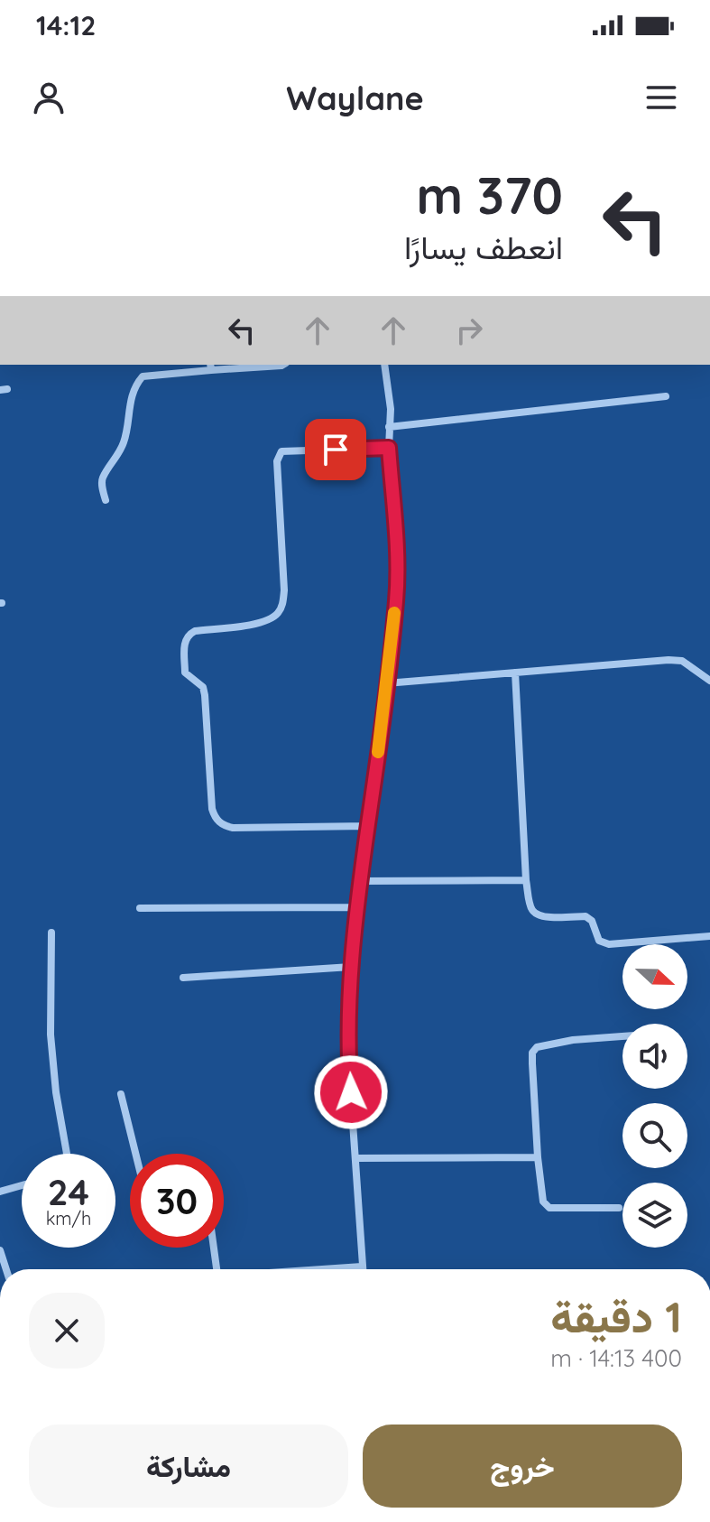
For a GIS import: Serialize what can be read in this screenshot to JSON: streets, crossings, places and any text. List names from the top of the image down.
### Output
{
  "north": "right",
  "page": {
    "status": "14:12",
    "header": "Waylane",
    "turn": ["370 m", "انعطف يسارًا"],
    "speed": "24 km/h",
    "limit": "30",
    "heading": ["1 دقيقة", "400 m · 14:13"],
    "buttons": ["خروج", "مشاركة"]
  }
}
